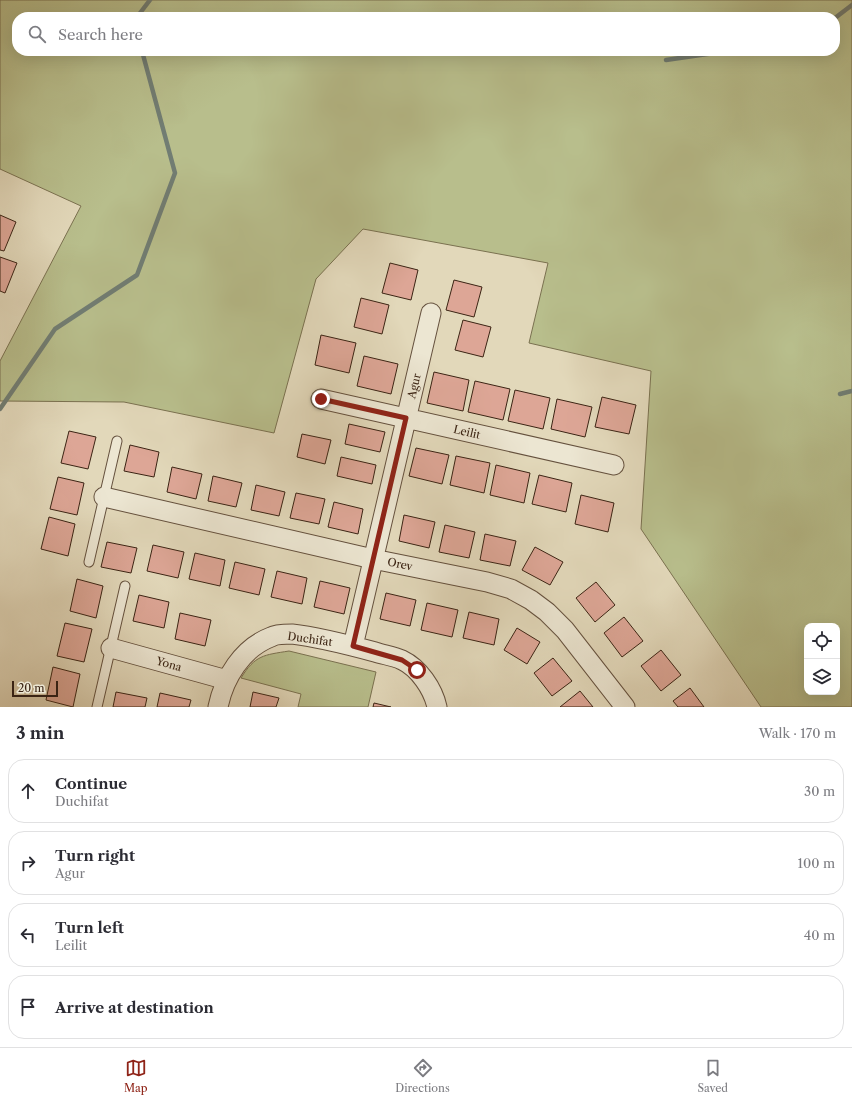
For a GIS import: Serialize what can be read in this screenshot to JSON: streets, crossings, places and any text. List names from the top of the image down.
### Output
{
  "streets": {
    "street": [
      "Agur",
      "Leilit",
      "Orev",
      "Duchifat",
      "Yona"
    ]
  },
  "crossings": [
    ["Agur", "Leilit"],
    ["Agur", "Orev"],
    ["Agur", "Duchifat"],
    ["Duchifat", "Yona"]
  ],
  "scale_bar": "20 m",
  "page": {
    "search": "Search here",
    "scale": "20 m",
    "heading": ["3 min", "Walk · 170 m"],
    "list": [
      ["Continue", "Duchifat", "30 m"],
      ["Turn right", "Agur", "100 m"],
      ["Turn left", "Leilit", "40 m"],
      "Arrive at destination"
    ],
    "nav": ["Map", "Directions", "Saved"]
  }
}
